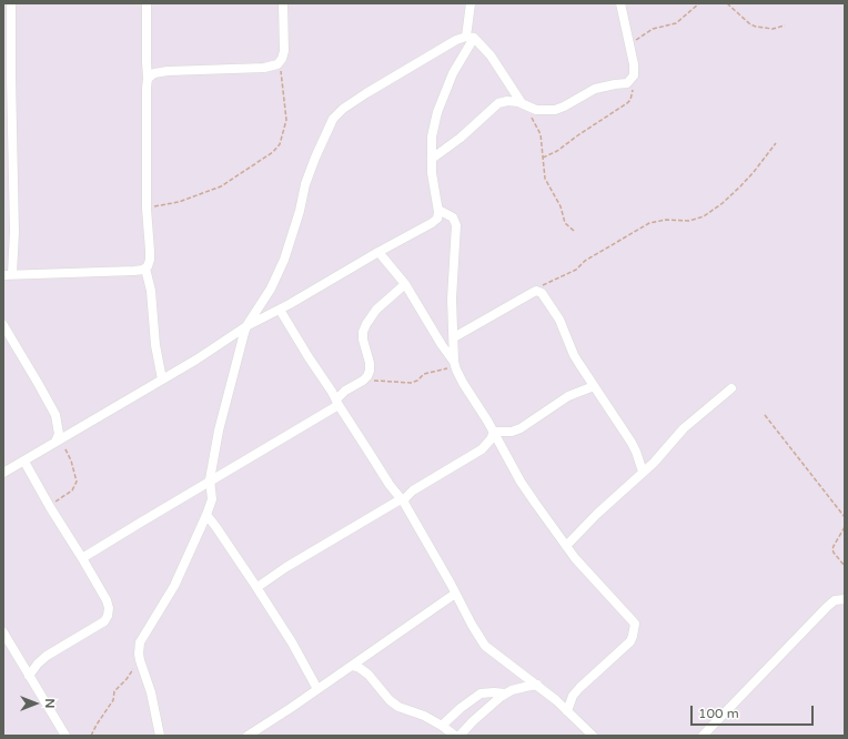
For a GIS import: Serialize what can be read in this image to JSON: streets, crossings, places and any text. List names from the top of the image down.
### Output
{
  "scale_bar": "100 m",
  "north": "right"
}
